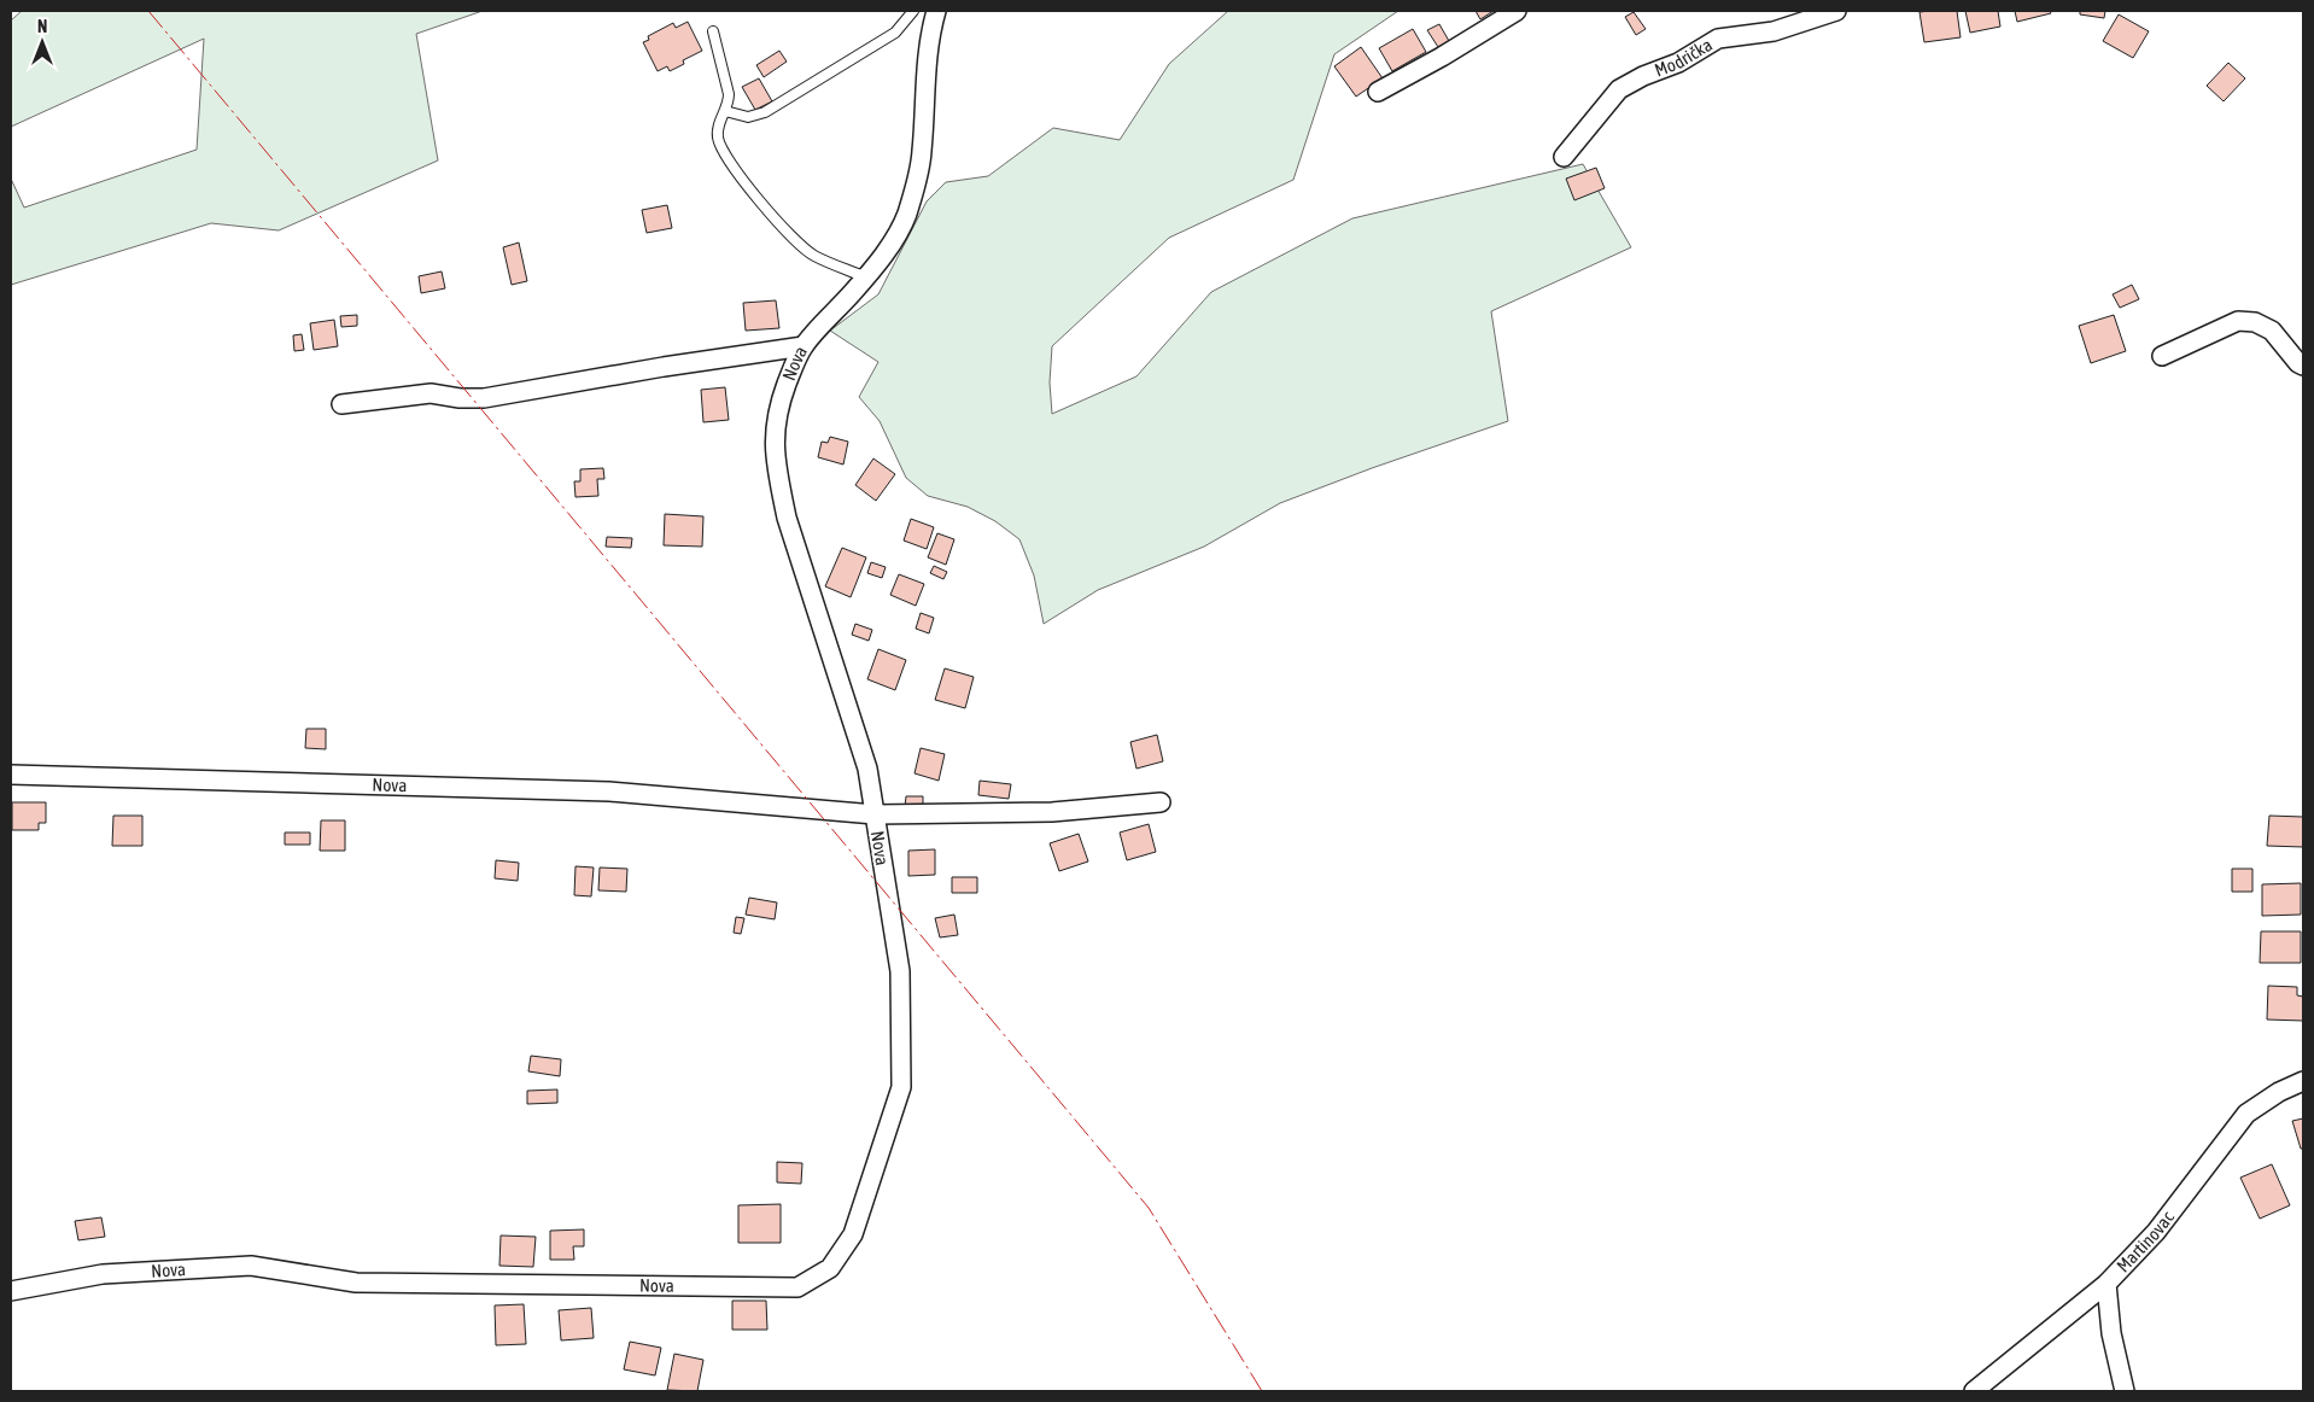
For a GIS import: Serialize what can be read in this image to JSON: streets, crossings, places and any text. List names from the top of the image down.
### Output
{
  "streets": {
    "street": ["Modrička", "Nova", "Martinovac"]
  },
  "north": "top"
}
